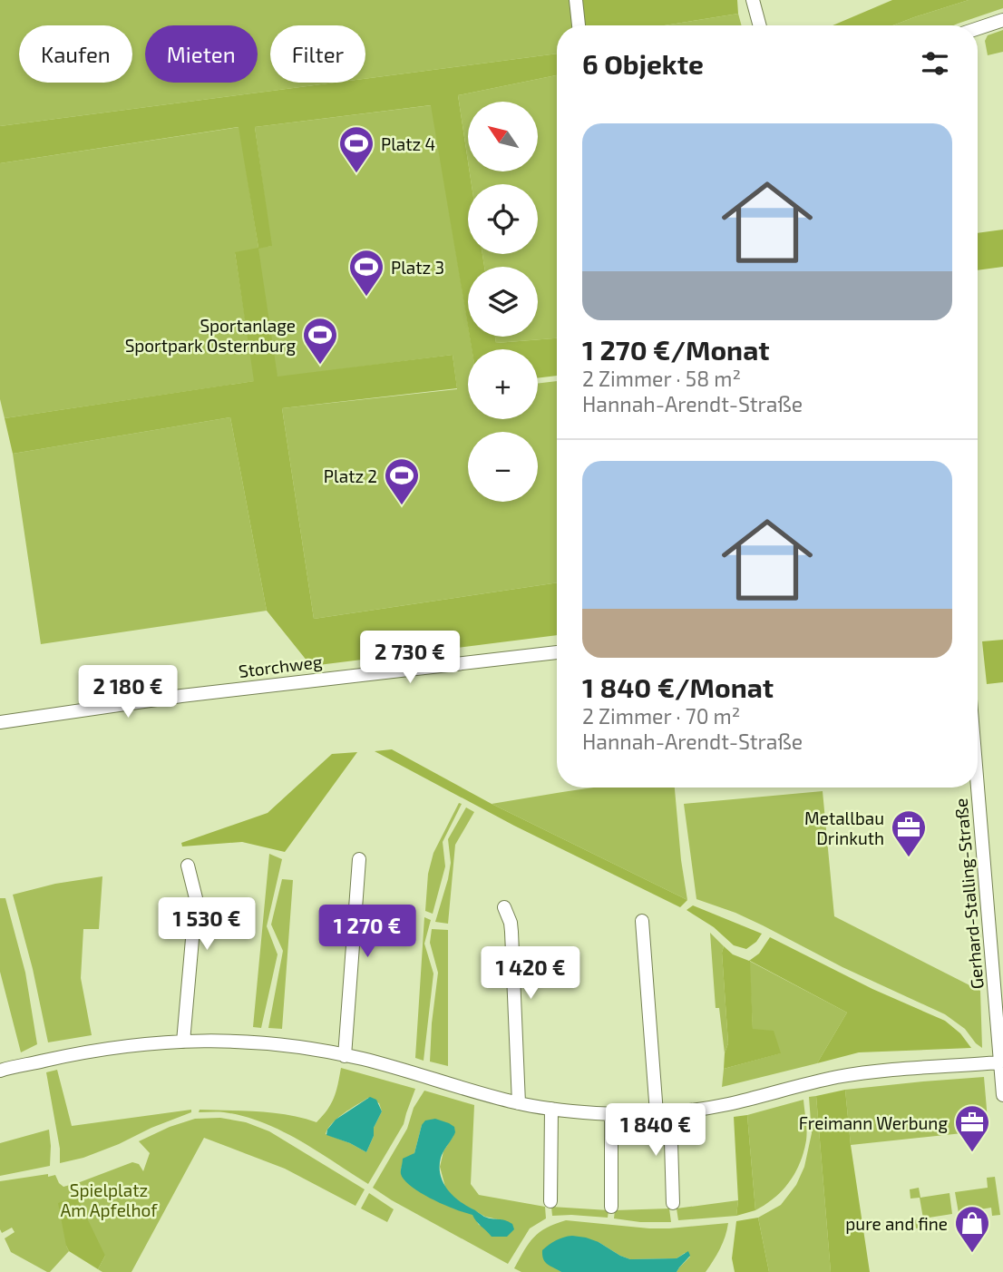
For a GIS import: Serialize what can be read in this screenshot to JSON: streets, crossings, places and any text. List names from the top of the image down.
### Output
{
  "streets": {
    "street": ["Storchweg", "Gerhard-Stalling-Straße"]
  },
  "parks": ["Spielplatz Am Apfelhof"],
  "places": {
    "sports": [
      "Platz 4",
      "Platz 3",
      "Sportanlage Sportpark Osternburg",
      "Platz 2"
    ],
    "office": ["Metallbau Drinkuth", "Freimann Werbung"],
    "shop": ["pure and fine"]
  },
  "north": "top left",
  "page": {
    "chip": ["Kaufen", "Mieten", "Filter"],
    "heading": "6 Objekte",
    "map_buttons": ["+", "−"],
    "list": [
      {
        "name": "1 270 €/Monat",
        "note": "2 Zimmer · 58 m² · Hannah-Arendt-Straße"
      },
      {
        "name": "1 840 €/Monat",
        "note": "2 Zimmer · 70 m² · Hannah-Arendt-Straße"
      }
    ],
    "price": [
      "2 730 €",
      "2 180 €",
      "1 530 €",
      "1 270 €",
      "1 420 €",
      "1 840 €"
    ]
  }
}
